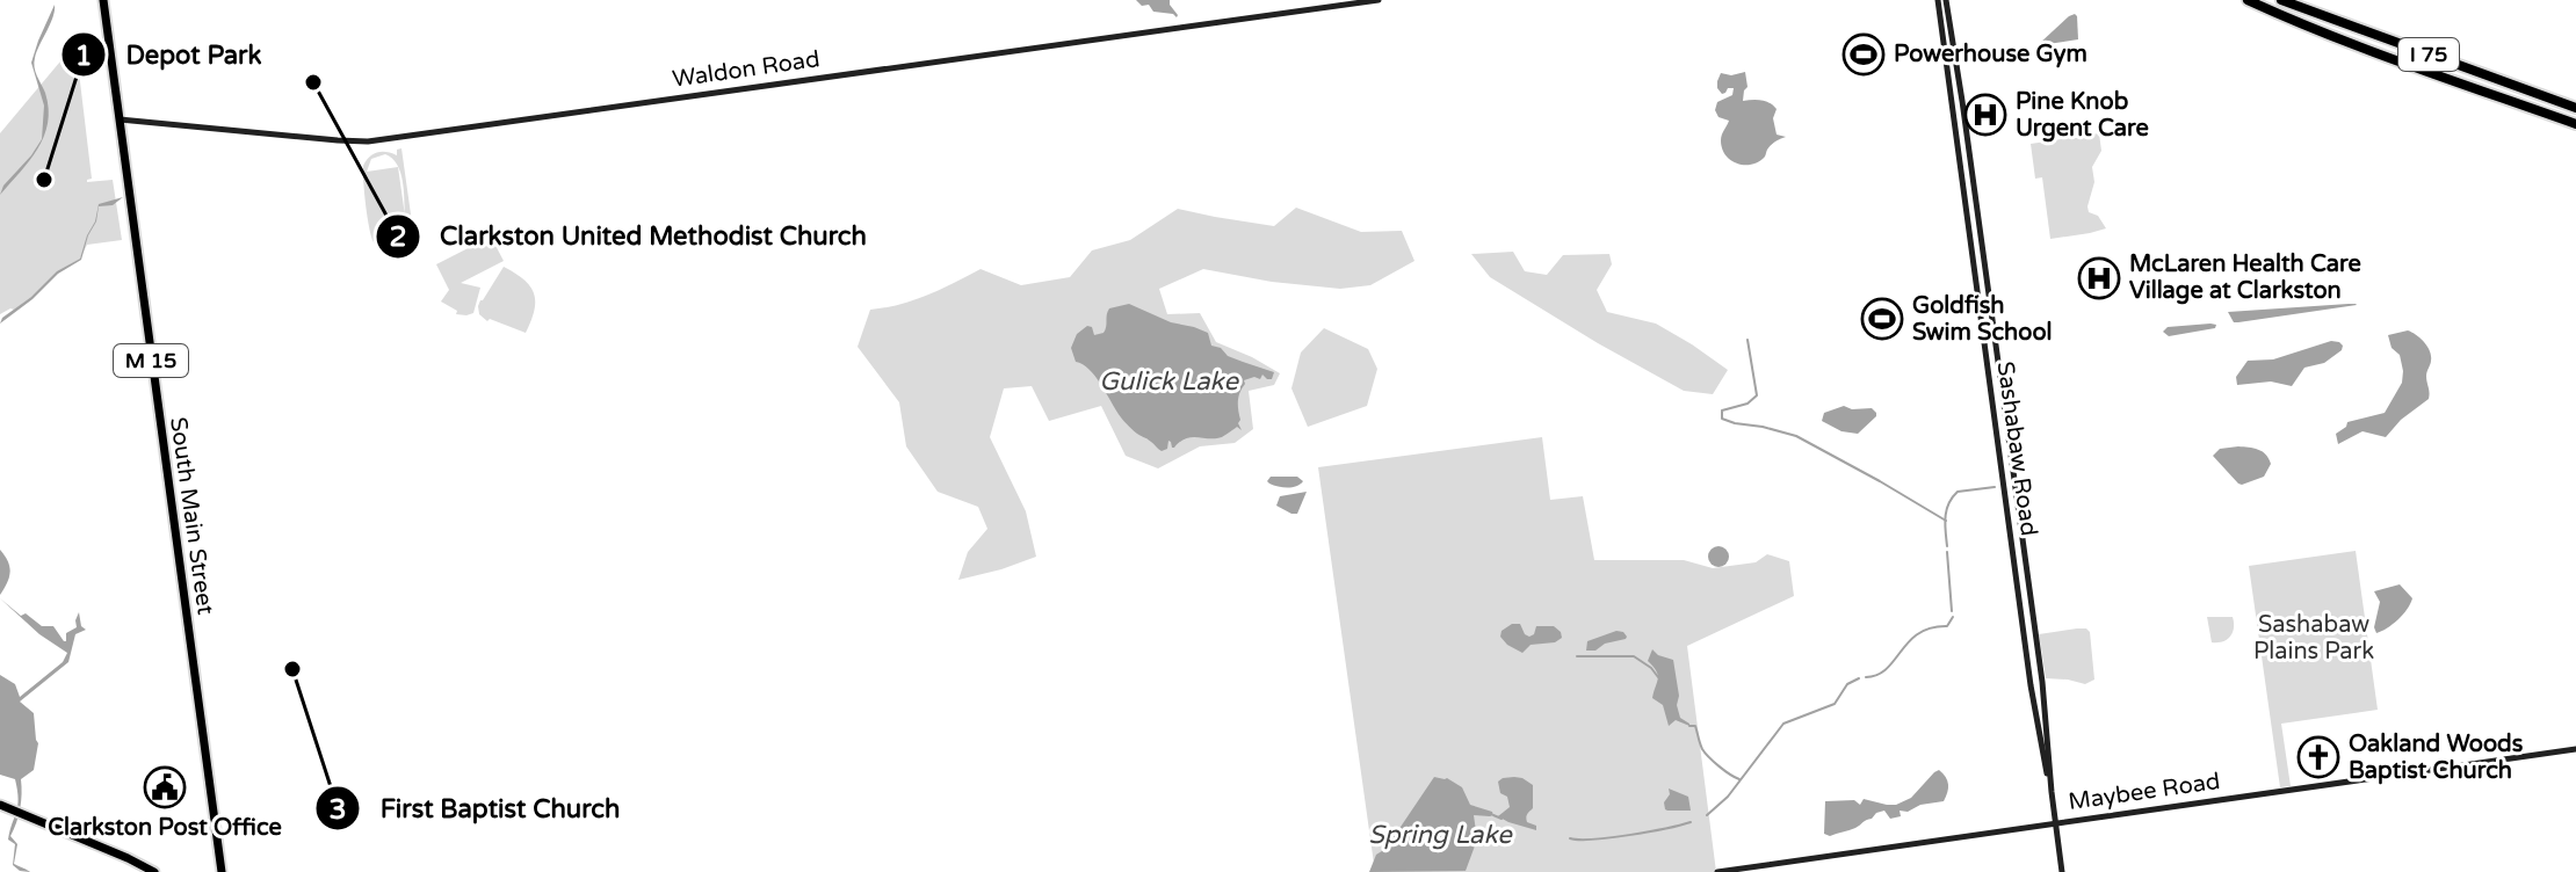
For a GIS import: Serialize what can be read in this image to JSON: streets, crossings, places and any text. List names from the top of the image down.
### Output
{
  "streets": {
    "highway": ["I 75"],
    "main road": [
      "Waldon Road",
      "M 15",
      "Sashabaw Road",
      "South Main Street",
      "Maybee Road"
    ]
  },
  "crossings": [
    ["Waldon Road", "South Main Street"],
    ["Sashabaw Road", "Maybee Road"]
  ],
  "water": ["Gulick Lake", "Spring Lake"],
  "parks": ["Sashabaw Plains Park"],
  "places": {
    "sports": ["Powerhouse Gym", "Goldfish Swim School"],
    "other": ["Clarkston United Methodist Church", "Depot Park", "First Baptist Church"],
    "hospital": ["Pine Knob Urgent Care", "McLaren Health Care Village at Clarkston"],
    "church": ["Oakland Woods Baptist Church"],
    "public building": ["Clarkston Post Office"]
  }
}
